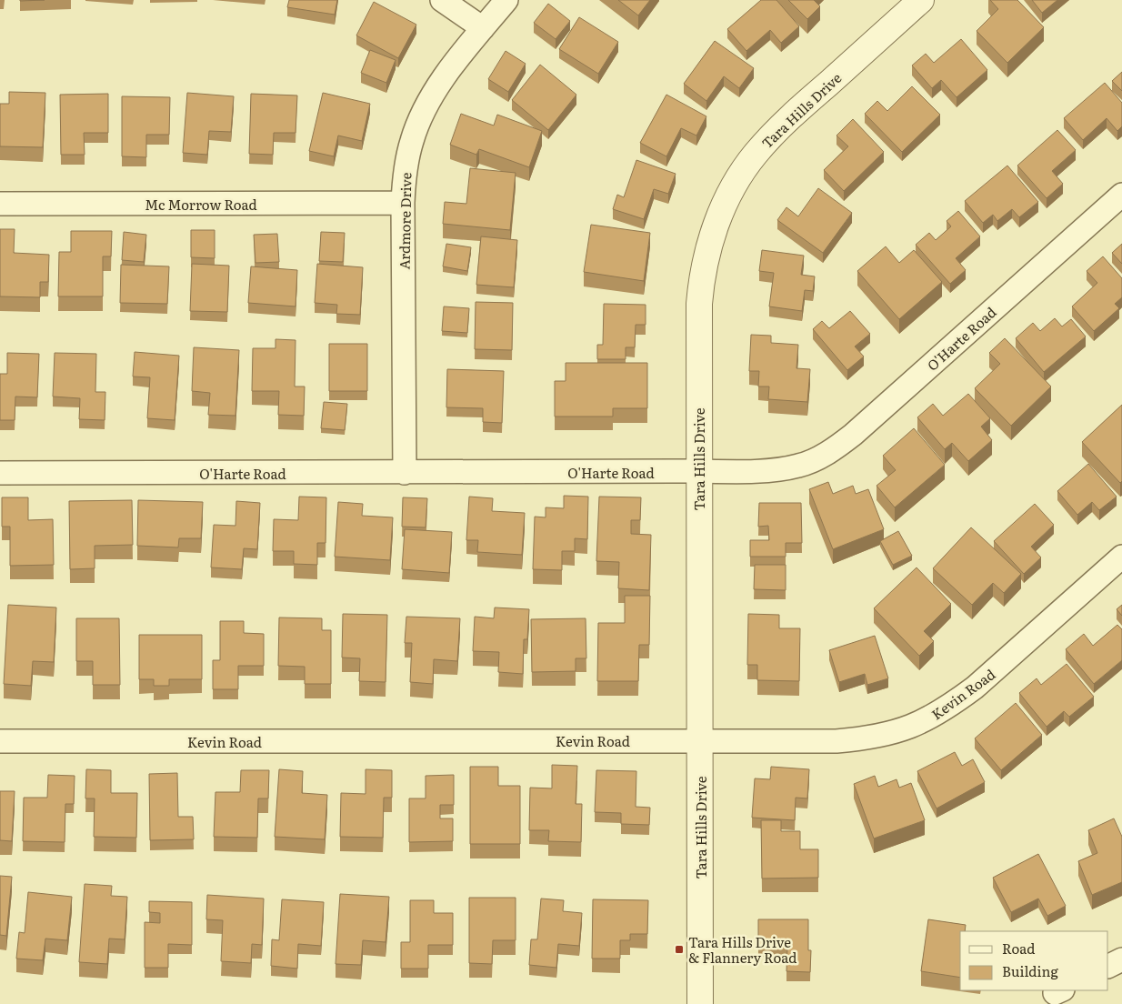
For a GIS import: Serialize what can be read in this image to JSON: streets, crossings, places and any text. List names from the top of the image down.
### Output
{
  "streets": {
    "street": [
      "Tara Hills Drive",
      "Mc Morrow Road",
      "Ardmore Drive",
      "O'Harte Road",
      "Kevin Road"
    ]
  },
  "crossings": [
    ["Tara Hills Drive", "O'Harte Road"],
    ["Tara Hills Drive", "Kevin Road"],
    ["Mc Morrow Road", "Ardmore Drive"],
    ["Ardmore Drive", "O'Harte Road"]
  ],
  "places": {
    "transit": ["Tara Hills Drive & Flannery Road"]
  },
  "legend": ["Road", "Building"]
}
